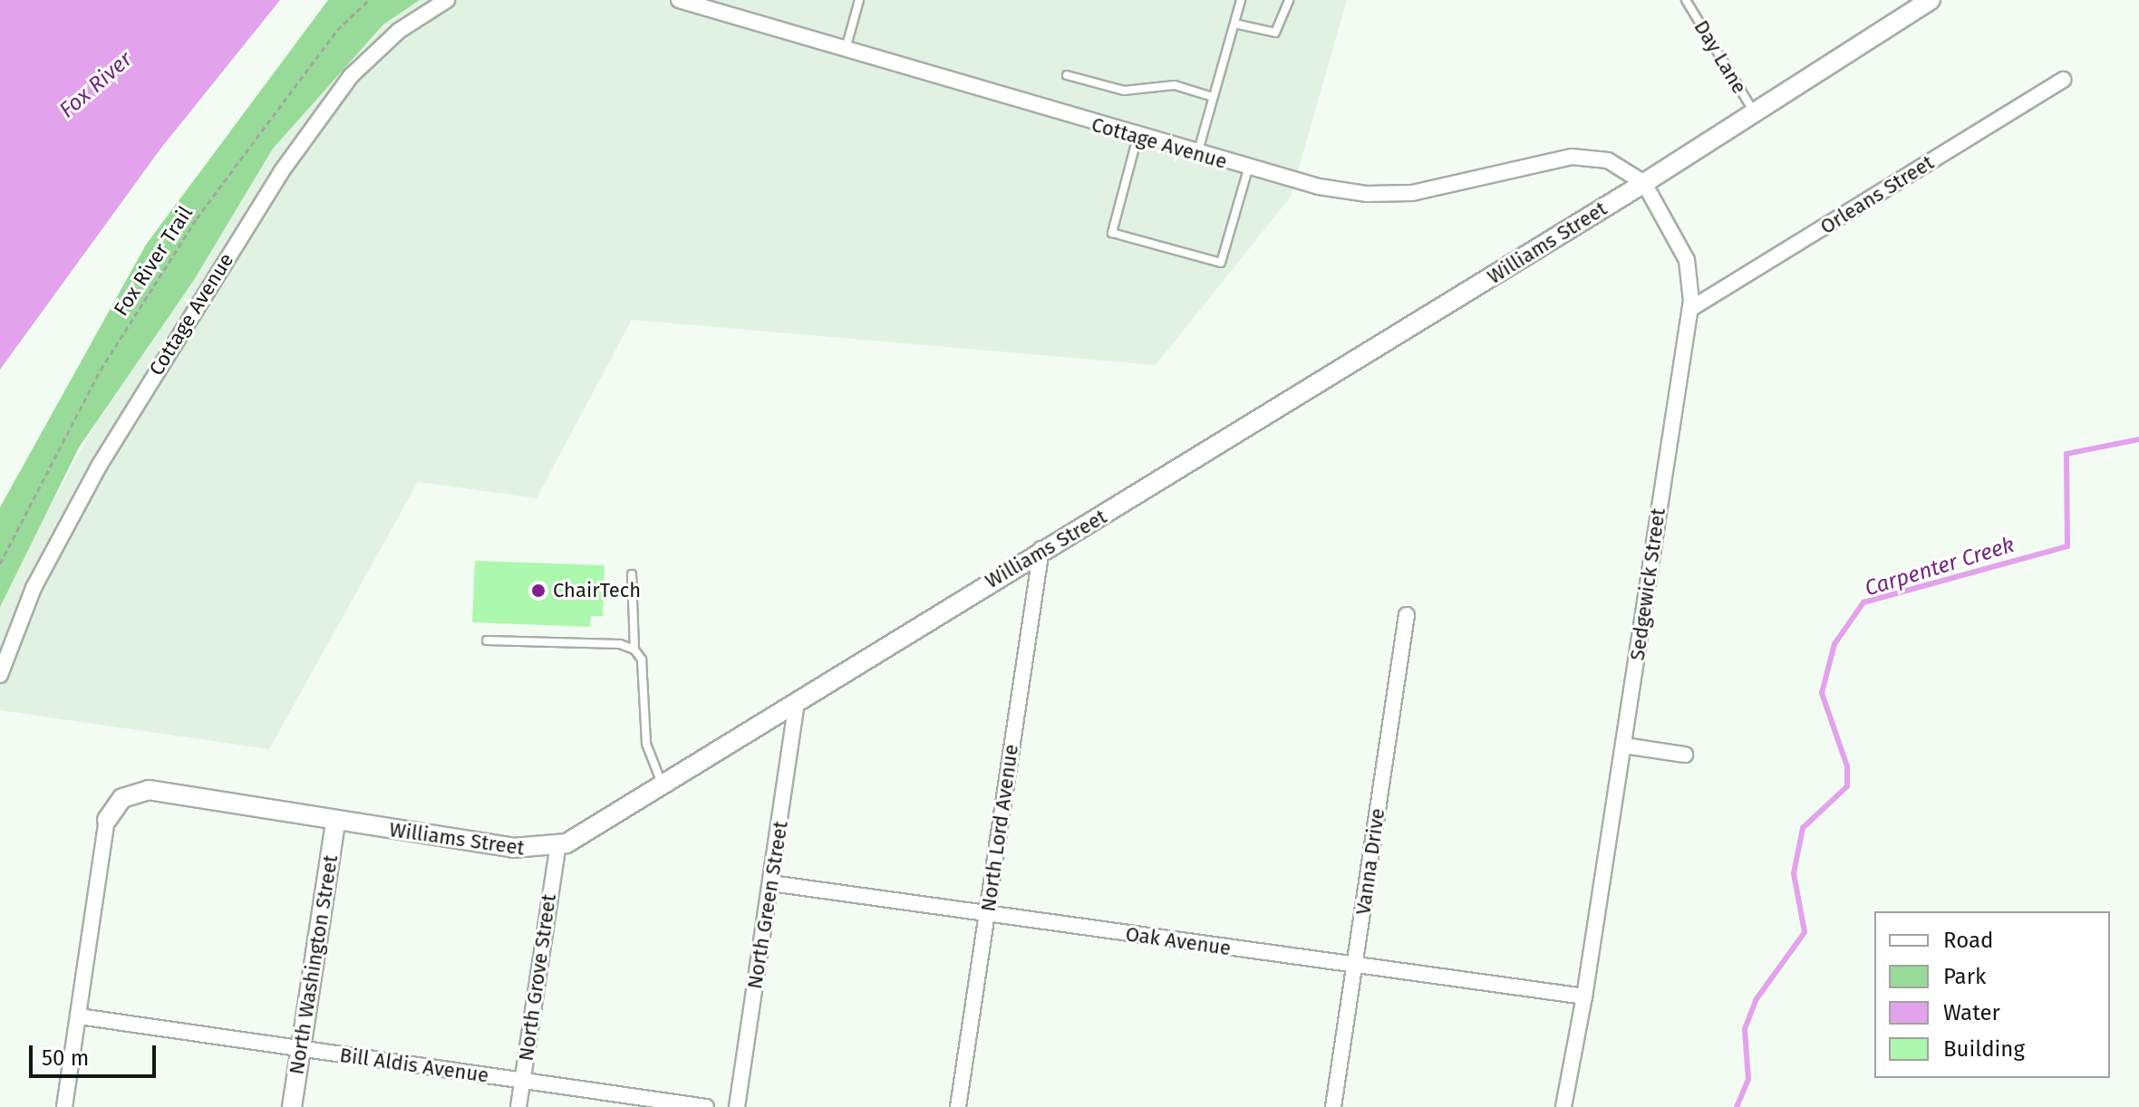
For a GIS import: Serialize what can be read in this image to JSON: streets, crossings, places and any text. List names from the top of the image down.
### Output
{
  "streets": {
    "street": [
      "Cottage Avenue",
      "Orleans Street",
      "Williams Street",
      "Sedgewick Street",
      "North Lord Avenue",
      "Vanna Drive",
      "North Green Street",
      "Oak Avenue",
      "North Washington Street",
      "North Grove Street",
      "Bill Aldis Avenue"
    ],
    "lane": ["Day Lane"],
    "path": ["Fox River Trail"]
  },
  "crossings": [
    ["Day Lane", "Williams Street"],
    ["Cottage Avenue", "Williams Street"],
    ["Cottage Avenue", "Sedgewick Street"],
    ["Orleans Street", "Sedgewick Street"],
    ["Williams Street", "Sedgewick Street"],
    ["Williams Street", "North Lord Avenue"],
    ["Williams Street", "North Green Street"],
    ["Williams Street", "North Washington Street"],
    ["Williams Street", "North Grove Street"],
    ["Sedgewick Street", "Oak Avenue"],
    ["North Lord Avenue", "Oak Avenue"],
    ["Vanna Drive", "Oak Avenue"],
    ["North Green Street", "Oak Avenue"],
    ["North Washington Street", "Bill Aldis Avenue"],
    ["North Grove Street", "Bill Aldis Avenue"]
  ],
  "water": ["Fox River", "Carpenter Creek"],
  "places": ["ChairTech"],
  "legend": [
    "Road",
    "Park",
    "Water",
    "Building"
  ],
  "scale_bar": "50 m"
}
